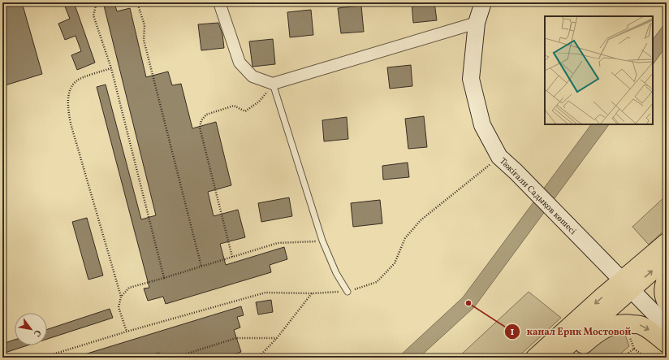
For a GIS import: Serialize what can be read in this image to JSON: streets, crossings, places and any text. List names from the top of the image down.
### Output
{
  "streets": {
    "street": ["Тәжіғали Садықов көшесі"]
  },
  "places": ["канал Ерик Мостовой"],
  "north": "bottom right"
}
